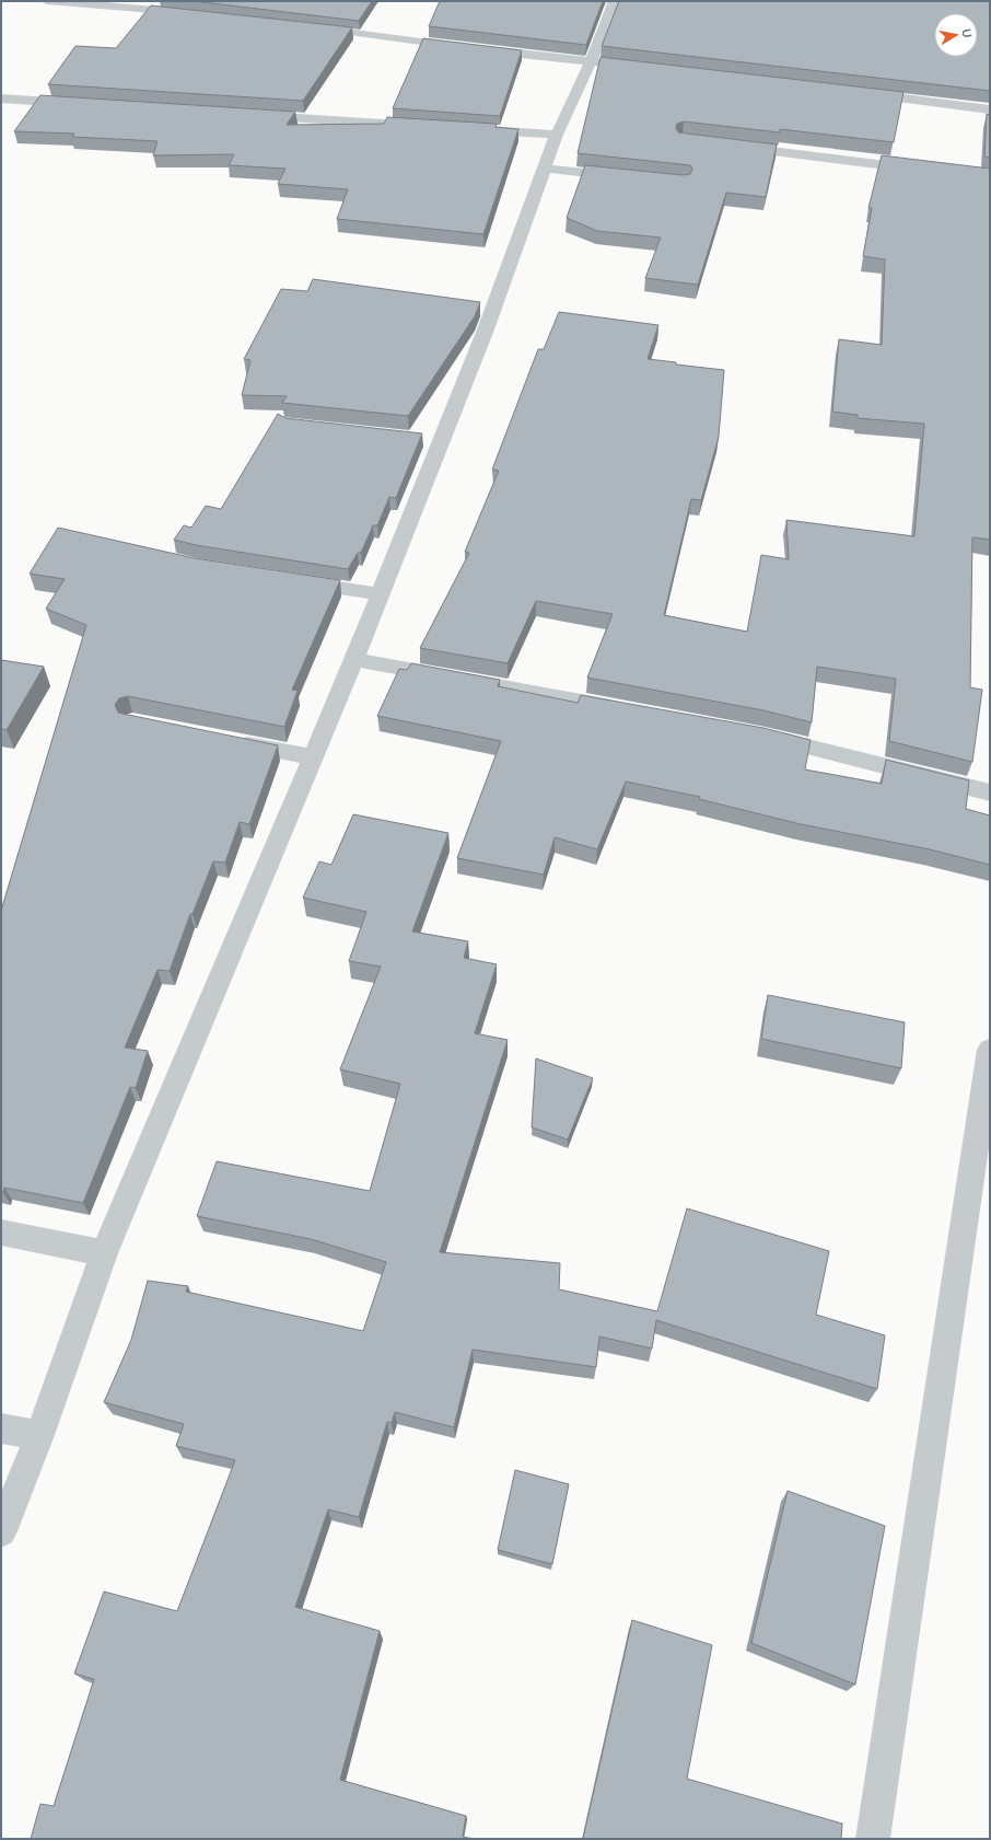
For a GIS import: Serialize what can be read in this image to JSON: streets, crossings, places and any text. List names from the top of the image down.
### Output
{
  "north": "right"
}
